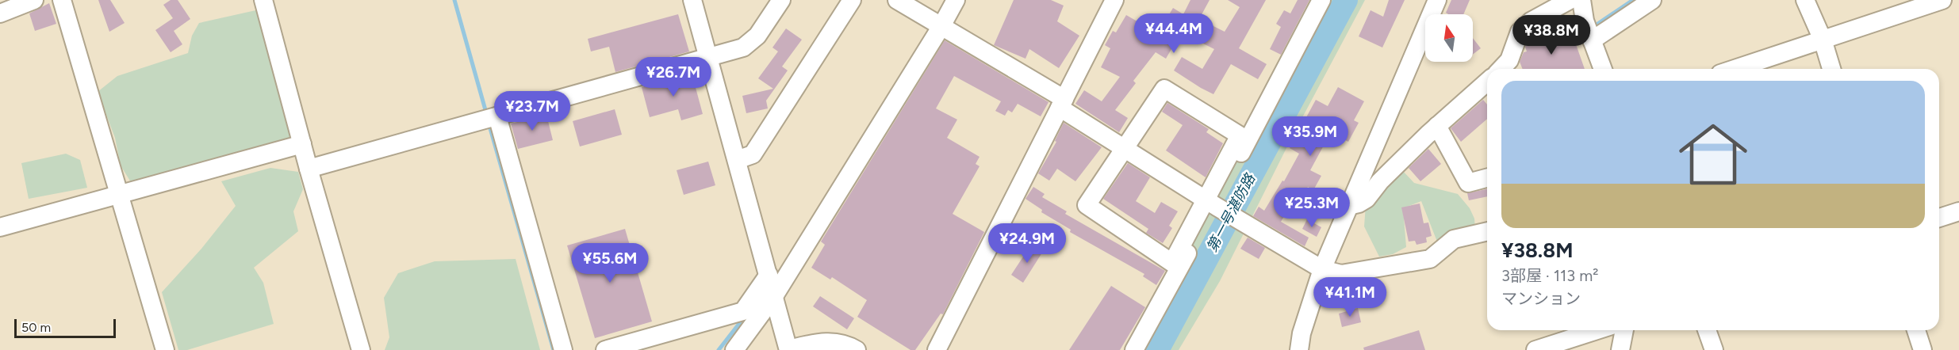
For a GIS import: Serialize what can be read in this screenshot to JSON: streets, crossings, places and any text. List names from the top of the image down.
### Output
{
  "water": ["第一号湛防路"],
  "scale_bar": "50 m",
  "north": "top",
  "page": {
    "price": [
      "¥44.4M",
      "¥38.8M",
      "¥26.7M",
      "¥23.7M",
      "¥35.9M",
      "¥25.3M",
      "¥24.9M",
      "¥55.6M",
      "¥41.1M"
    ],
    "list": [
      {
        "name": "¥38.8M",
        "note": "3部屋 · 113 m² · マンション"
      }
    ],
    "scale": "50 m"
  }
}
